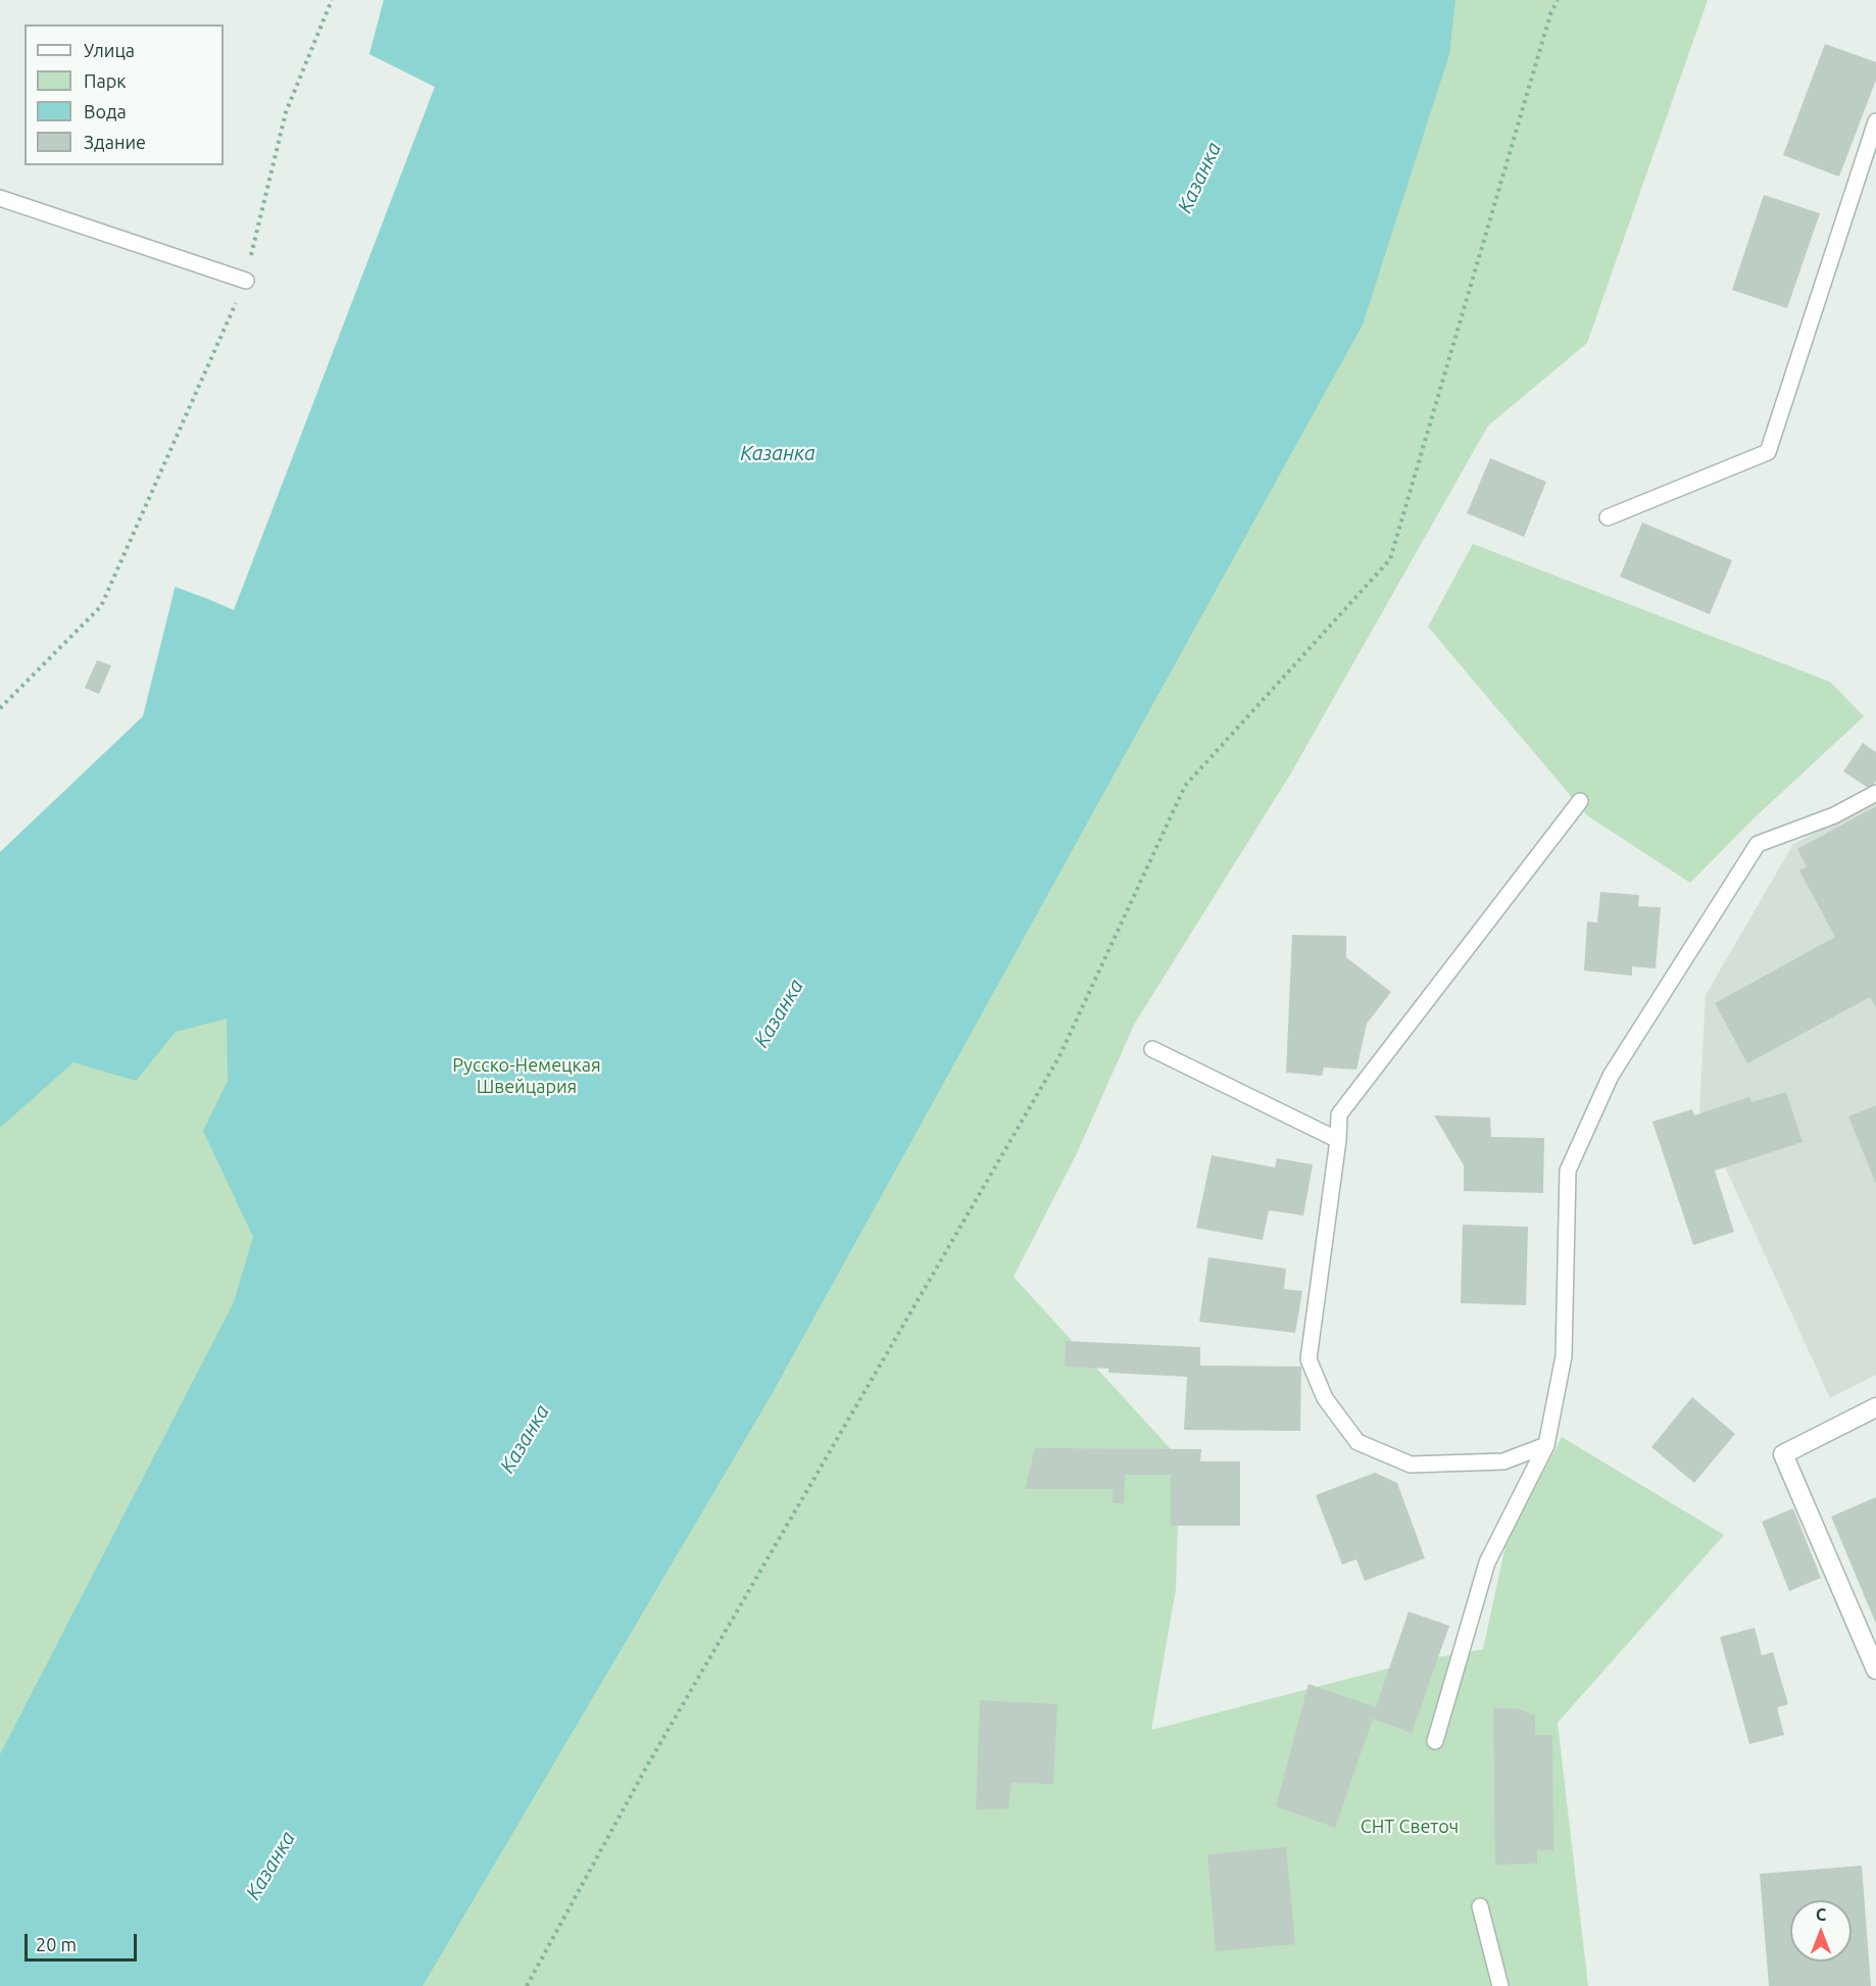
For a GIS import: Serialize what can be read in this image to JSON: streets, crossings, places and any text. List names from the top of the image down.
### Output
{
  "water": ["Казанка"],
  "parks": ["Русско-Немецкая Швейцария", "СНТ Светоч"],
  "legend": [
    "Улица",
    "Парк",
    "Вода",
    "Здание"
  ],
  "scale_bar": "20 m",
  "north": "top"
}
